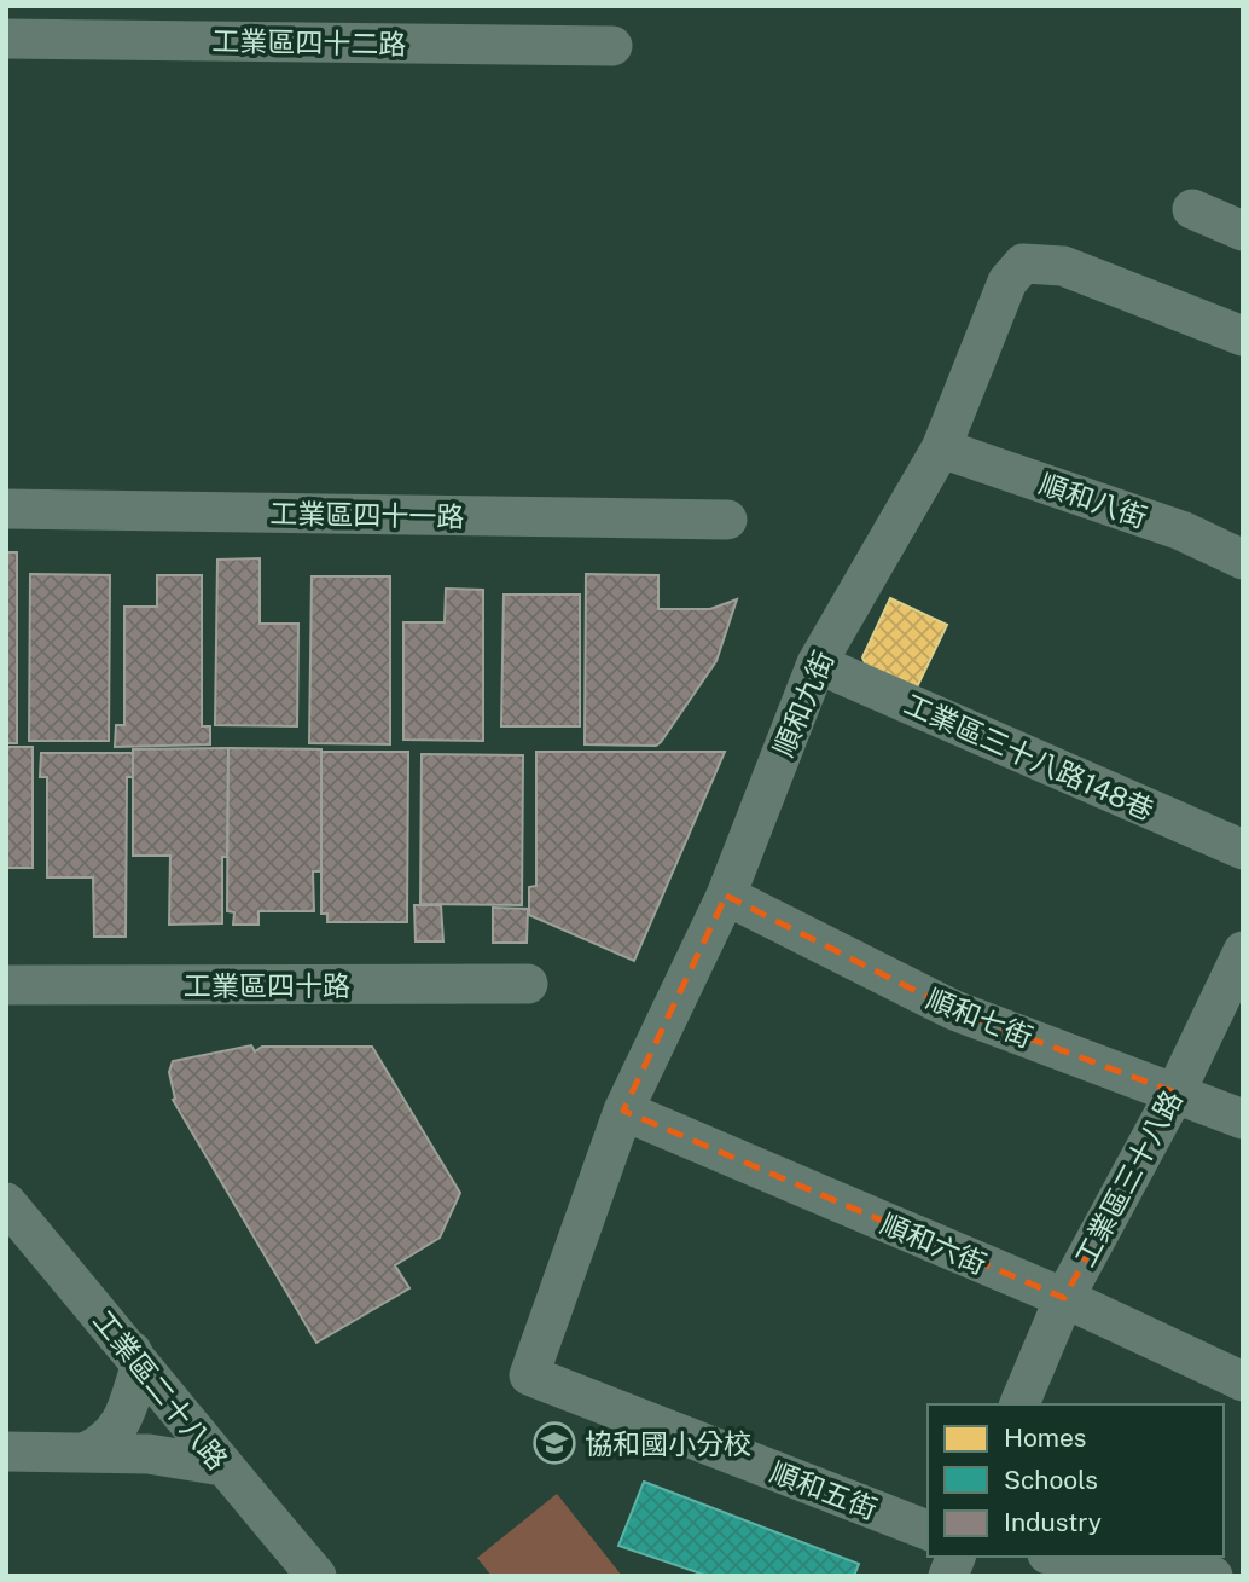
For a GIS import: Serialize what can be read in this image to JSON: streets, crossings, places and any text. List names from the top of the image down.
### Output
{
  "streets": {
    "street": [
      "工業區四十二路",
      "順和八街",
      "工業區四十一路",
      "順和九街",
      "工業區三十八路148巷",
      "工業區四十路",
      "順和七街",
      "工業區三十八路",
      "順和六街",
      "工業區二十八路",
      "順和五街"
    ]
  },
  "crossings": [
    ["順和八街", "順和九街"],
    ["順和九街", "工業區三十八路148巷"],
    ["順和九街", "順和七街"],
    ["順和九街", "順和六街"],
    ["順和九街", "順和五街"],
    ["順和七街", "工業區三十八路"],
    ["工業區三十八路", "順和六街"]
  ],
  "places": {
    "school or university": ["協和國小分校"]
  },
  "legend": ["Homes", "Schools", "Industry"]
}
